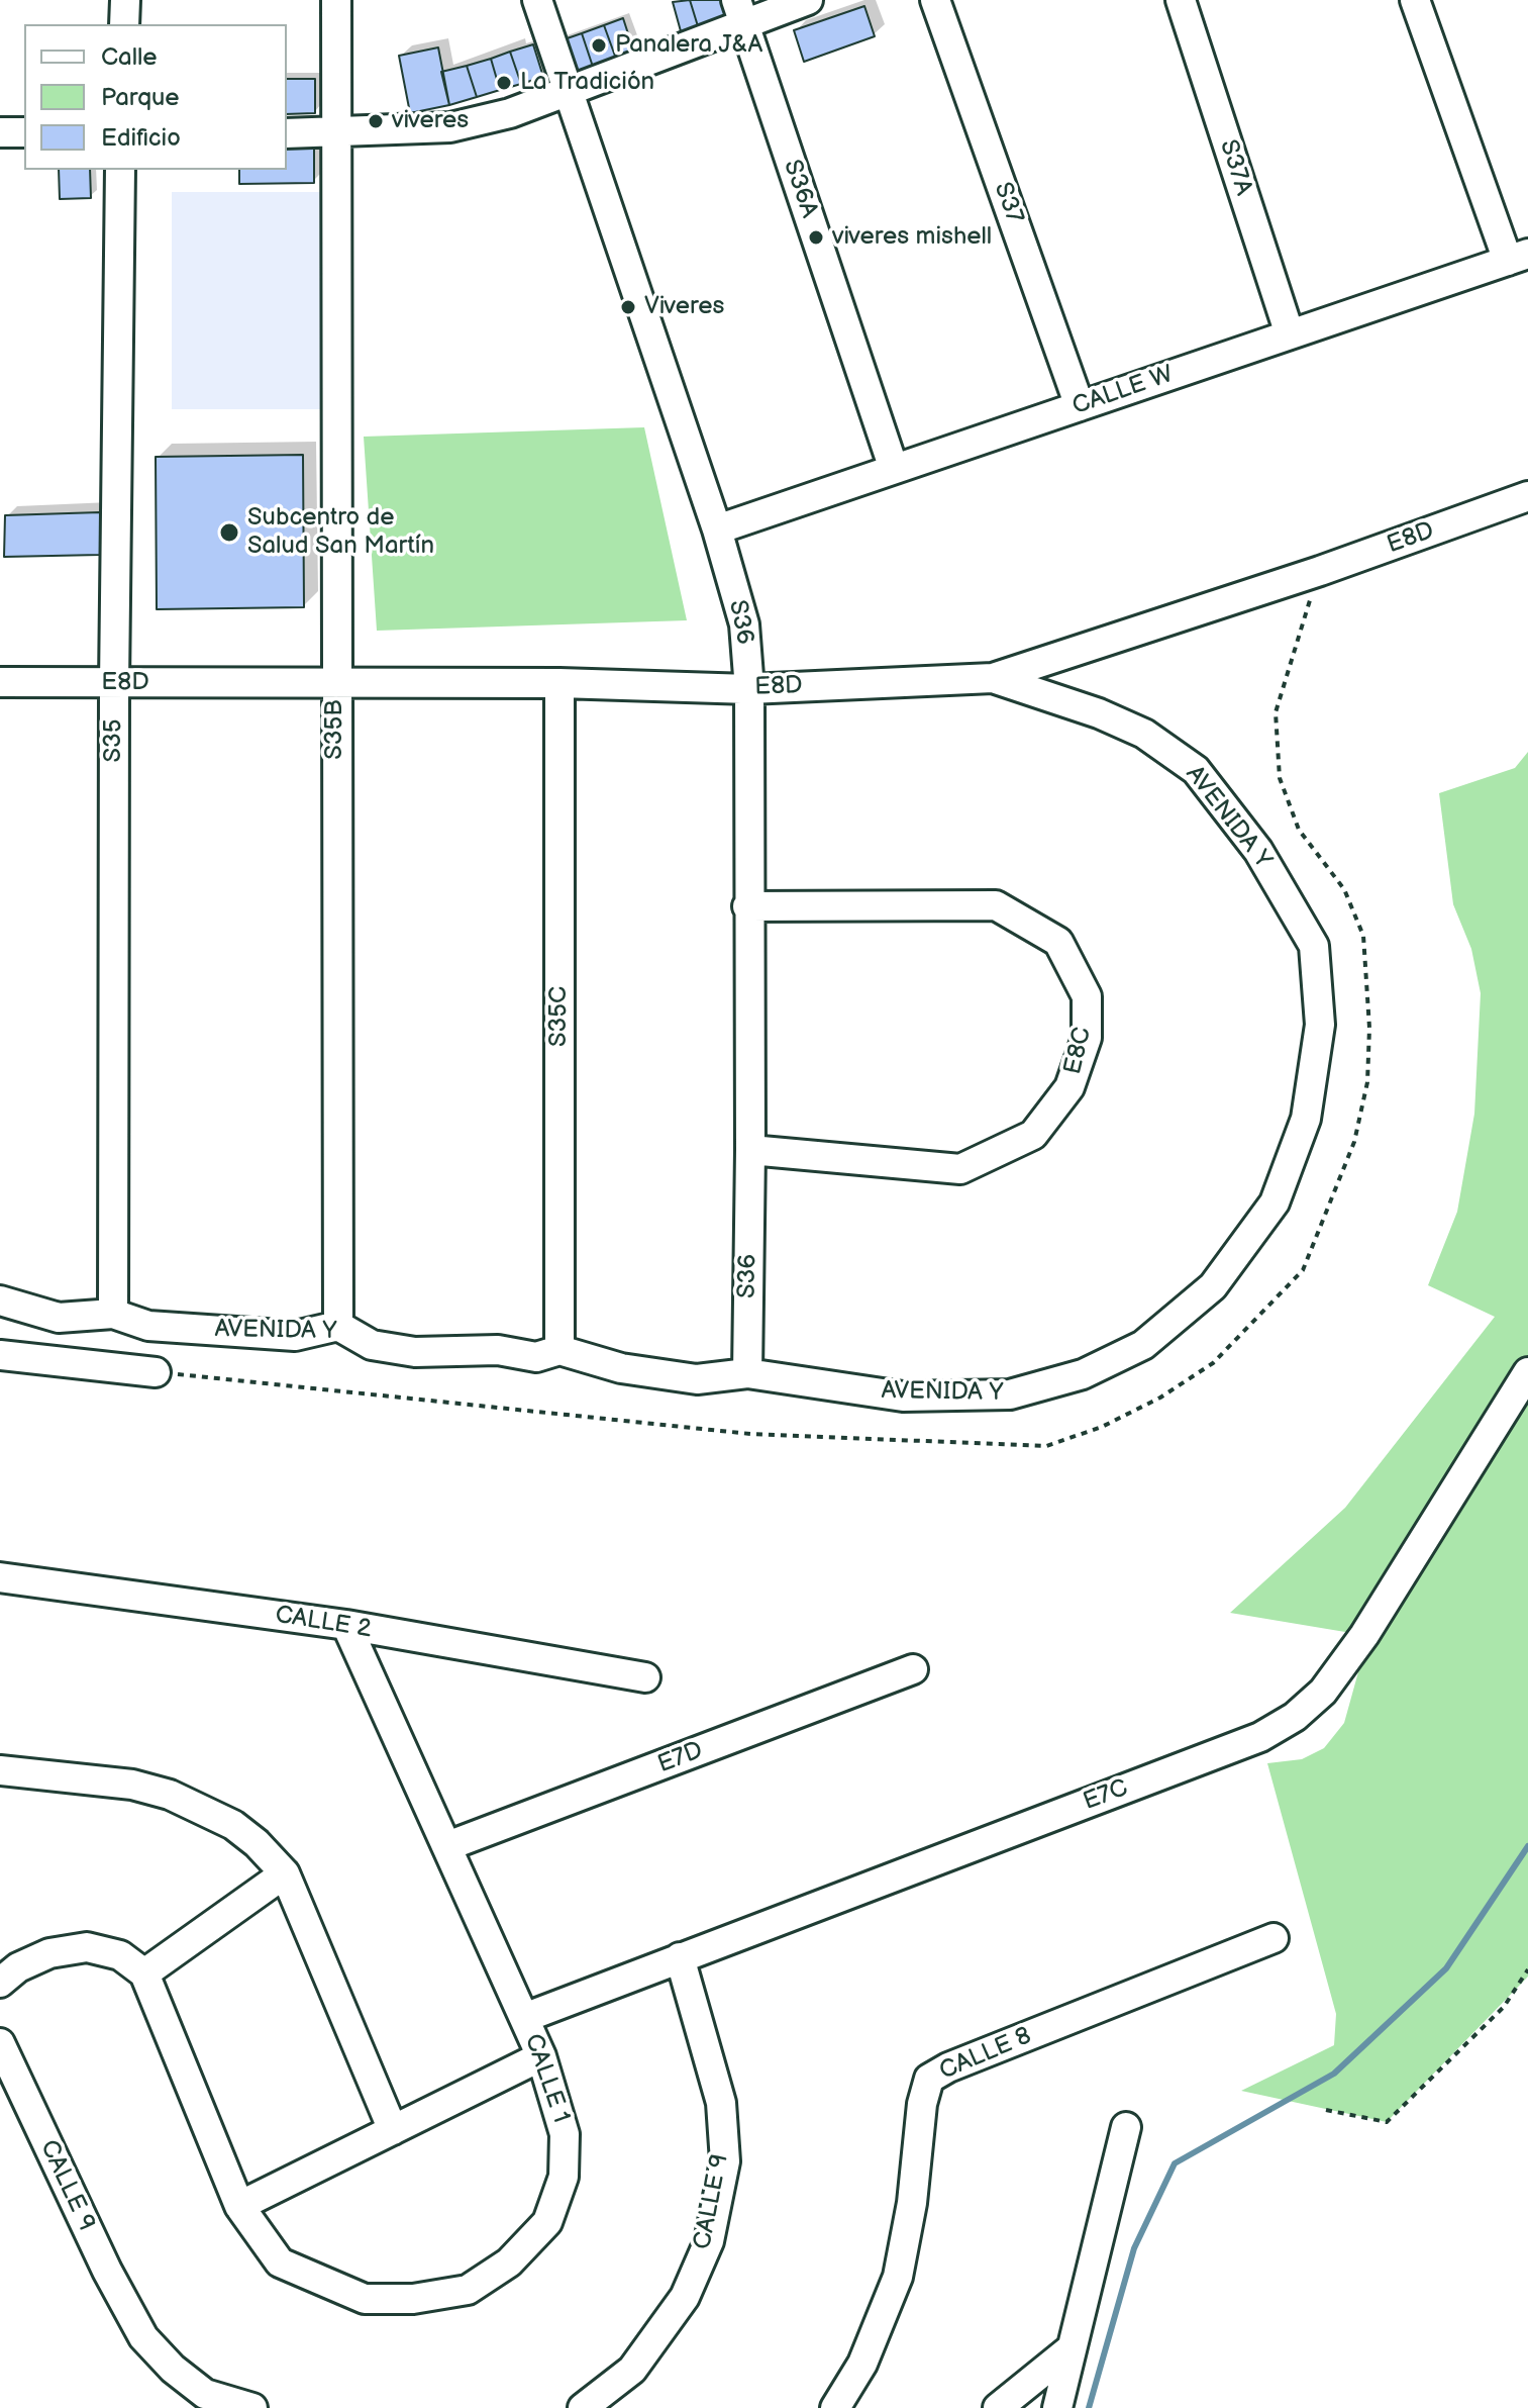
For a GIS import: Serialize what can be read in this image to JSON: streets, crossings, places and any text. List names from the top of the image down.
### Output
{
  "streets": {
    "street": [
      "S37A",
      "S36A",
      "S37",
      "CALLE W",
      "E8D",
      "S36",
      "S35B",
      "S35",
      "AVENIDA Y",
      "S35C",
      "E8C",
      "CALLE 2",
      "E7D",
      "E7C",
      "CALLE 8",
      "CALLE 1",
      "CALLE 9"
    ]
  },
  "crossings": [
    ["S37A", "CALLE W"],
    ["S36A", "CALLE W"],
    ["S37", "CALLE W"],
    ["CALLE W", "S36"],
    ["E8D", "S36"],
    ["E8D", "S35B"],
    ["E8D", "S35"],
    ["E8D", "AVENIDA Y"],
    ["E8D", "S35C"],
    ["S36", "AVENIDA Y"],
    ["S36", "E8C"],
    ["S35B", "AVENIDA Y"],
    ["S35", "AVENIDA Y"],
    ["AVENIDA Y", "S35C"],
    ["CALLE 2", "CALLE 1"],
    ["E7D", "CALLE 1"],
    ["E7C", "CALLE 1"],
    ["E7C", "CALLE 9"]
  ],
  "places": [
    "Panalera J&A",
    "La Tradición",
    "viveres",
    "viveres mishell",
    "Viveres",
    "Subcentro de Salud San Martín"
  ],
  "legend": ["Calle", "Parque", "Edificio"]
}
